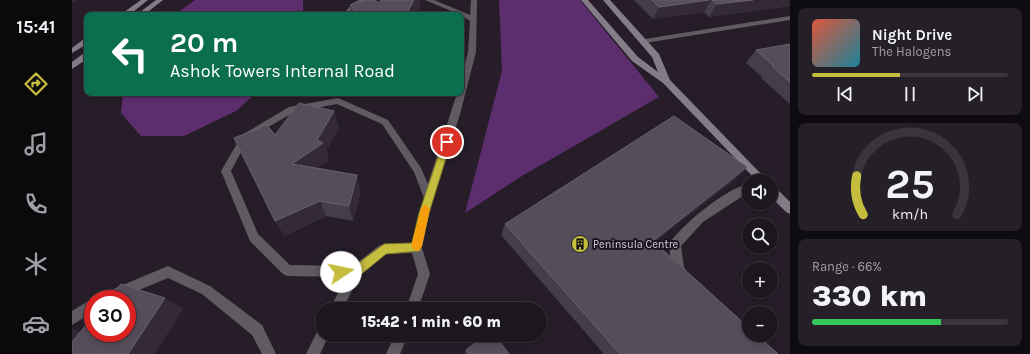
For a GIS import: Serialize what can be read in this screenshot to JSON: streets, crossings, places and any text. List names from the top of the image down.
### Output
{
  "places": {
    "building": ["Peninsula Centre"]
  },
  "page": {
    "tabs": "15:41",
    "turn": ["20 m", "Ashok Towers Internal Road"],
    "song": ["Night Drive", "The Halogens"],
    "map_buttons": ["+", "−"],
    "tile": ["Range · 66%", "330 km"],
    "limit": "30",
    "trip": "15:42 · 1 min · 60 m",
    "gauge": ["25", "km/h"]
  }
}
